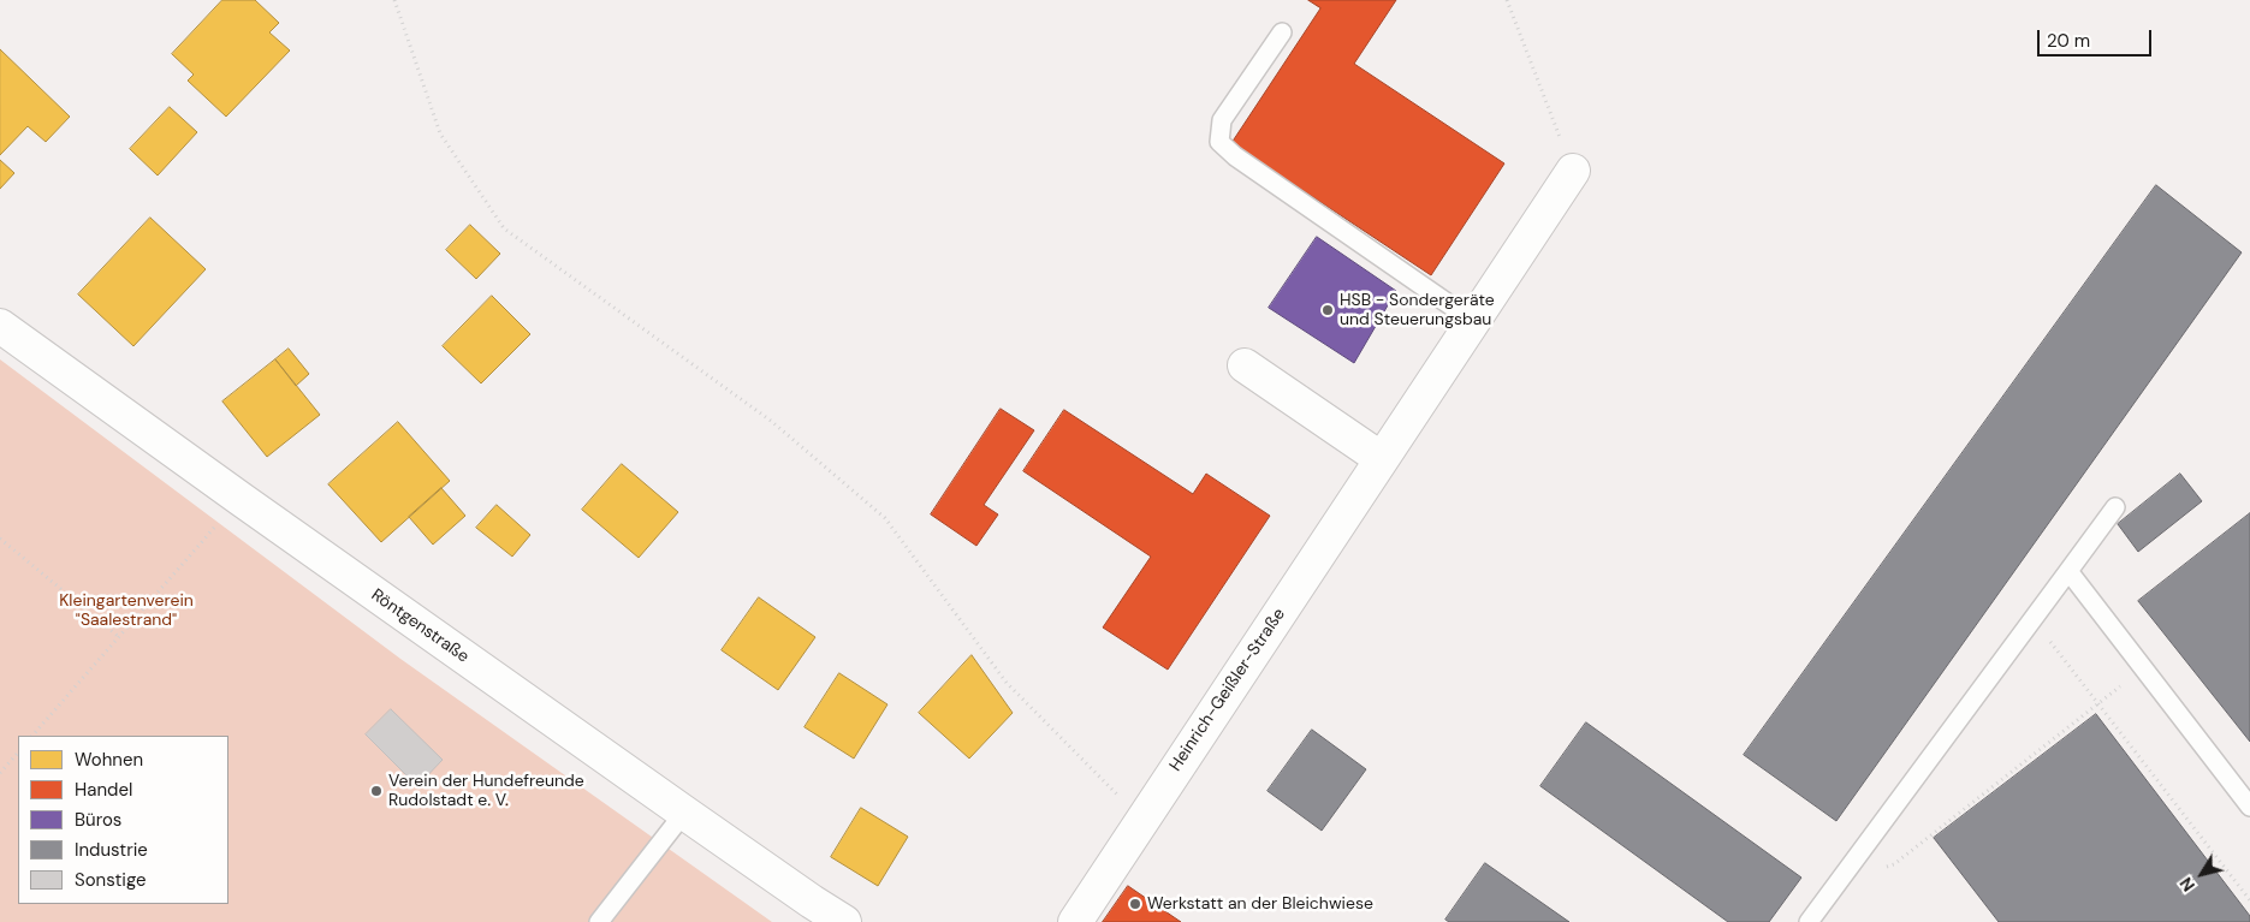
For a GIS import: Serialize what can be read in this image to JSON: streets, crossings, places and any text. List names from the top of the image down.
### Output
{
  "streets": {
    "street": ["Röntgenstraße", "Heinrich-Geißler-Straße"]
  },
  "parks": ["Kleingartenverein \"Saalestrand\""],
  "places": ["HSB - Sondergeräte und Steuerungsbau", "Verein der Hundefreunde Rudolstadt e. V.", "Werkstatt an der Bleichwiese"],
  "legend": [
    "Wohnen",
    "Handel",
    "Büros",
    "Industrie",
    "Sonstige"
  ],
  "scale_bar": "20 m",
  "north": "bottom left"
}
